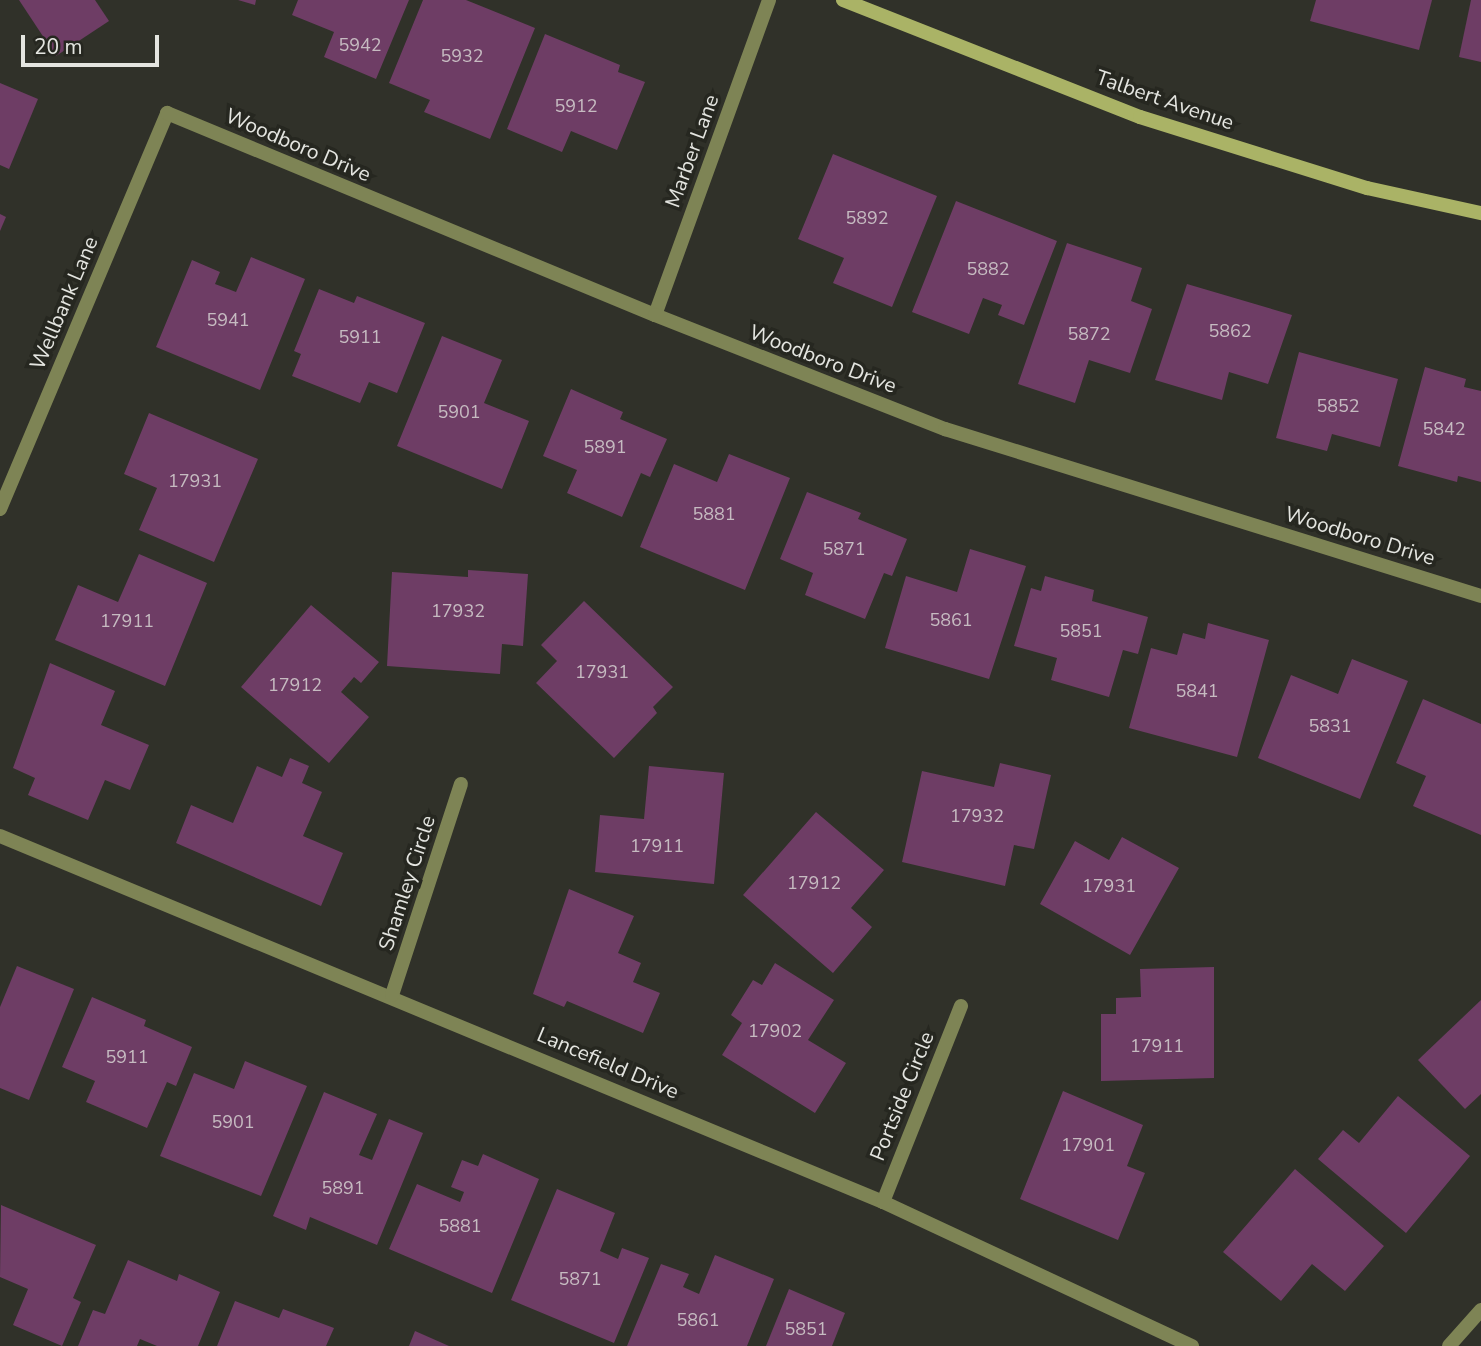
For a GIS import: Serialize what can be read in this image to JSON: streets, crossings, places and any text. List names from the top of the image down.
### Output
{
  "streets": {
    "street": [
      "Talbert Avenue",
      "Woodboro Drive",
      "Marber Lane",
      "Wellbank Lane",
      "Shamley Circle",
      "Lancefield Drive",
      "Portside Circle"
    ]
  },
  "crossings": [
    ["Woodboro Drive", "Marber Lane"],
    ["Woodboro Drive", "Wellbank Lane"],
    ["Shamley Circle", "Lancefield Drive"],
    ["Lancefield Drive", "Portside Circle"]
  ],
  "house_numbers": [
    "5942",
    "5932",
    "5912",
    "5892",
    "5882",
    "5941",
    "5862",
    "5872",
    "5911",
    "5852",
    "5901",
    "5842",
    "5891",
    "17931",
    "5881",
    "5871",
    "17932",
    "5861",
    "17911",
    "5851",
    "17931",
    "17912",
    "5841",
    "5831",
    "17932",
    "17911",
    "17912",
    "17931",
    "17902",
    "17911",
    "5911",
    "5901",
    "17901",
    "5891",
    "5881",
    "5871",
    "5861",
    "5851"
  ],
  "scale_bar": "20 m"
}
